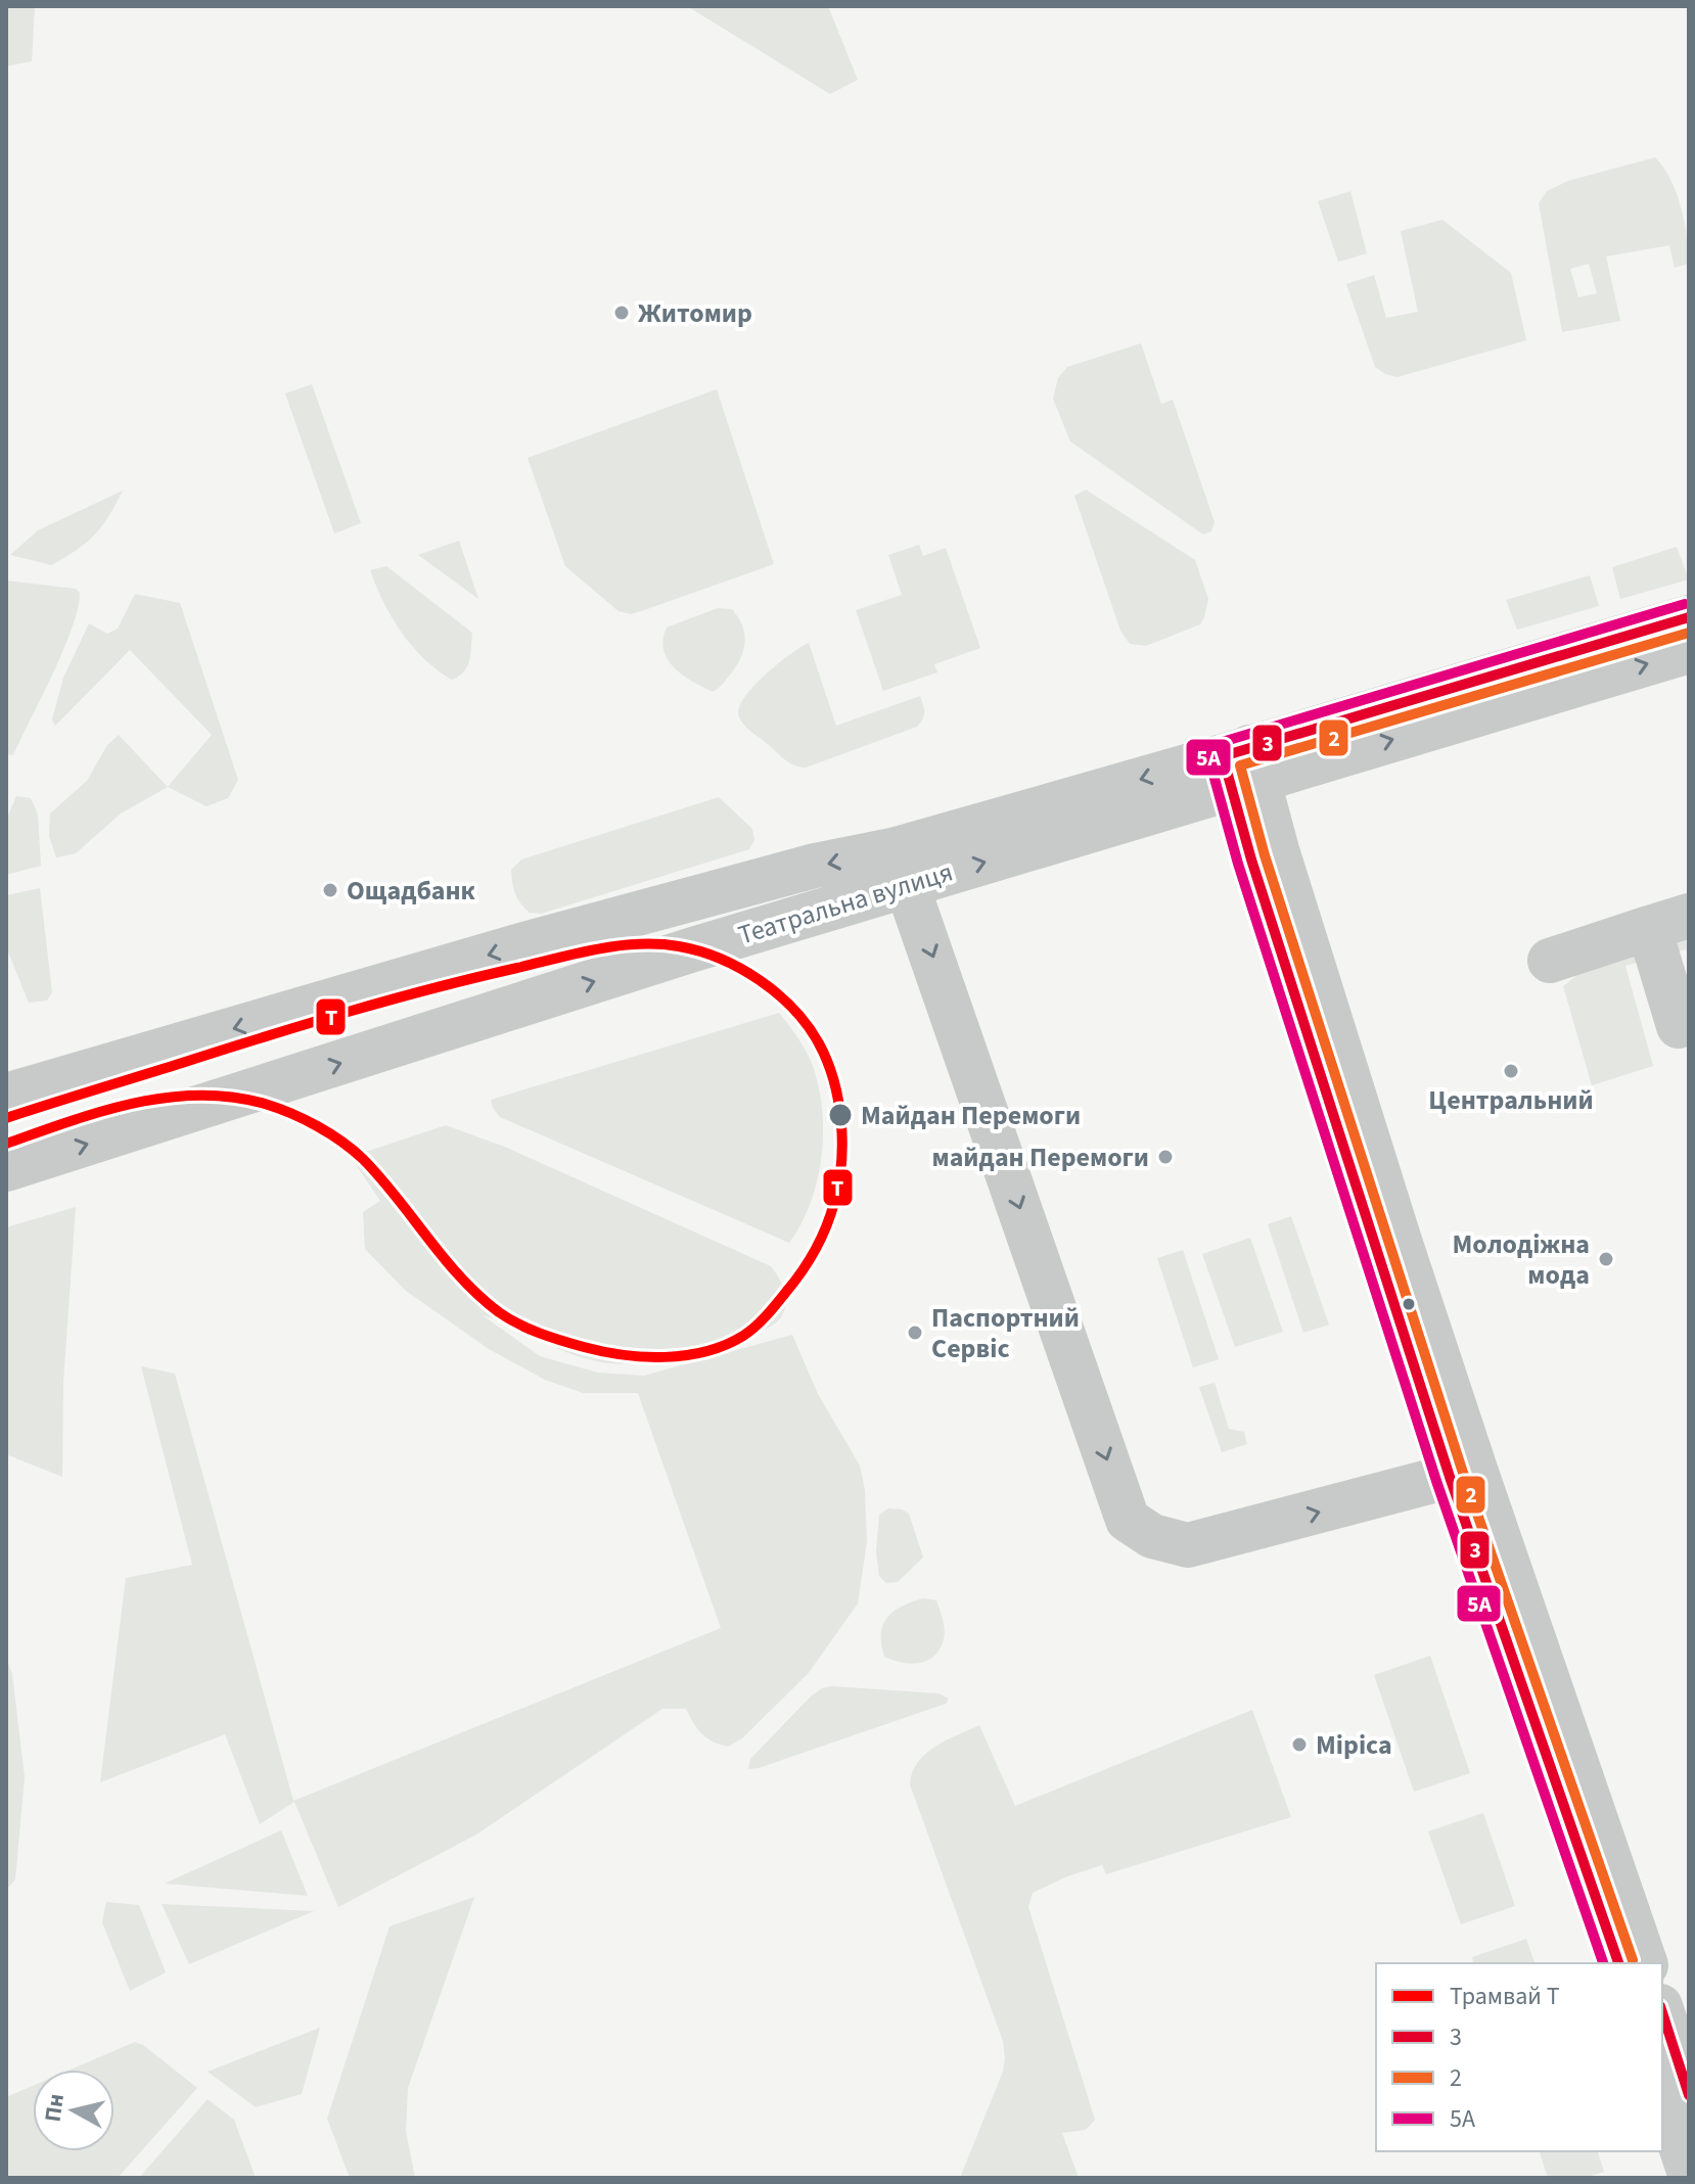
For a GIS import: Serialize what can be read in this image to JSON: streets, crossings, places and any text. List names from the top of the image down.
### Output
{
  "streets": {
    "street": ["Театральна вулиця"]
  },
  "places": [
    "Житомир",
    "Ощадбанк",
    "Центральний",
    "Майдан Перемоги",
    "майдан Перемоги",
    "Молодіжна мода",
    "Паспортний Сервіс",
    "Міріса"
  ],
  "lines": [
    "transit line 5А",
    "transit line 3",
    "transit line 2",
    "tram line Т"
  ],
  "legend": [
    "Трамвай Т",
    "3",
    "2",
    "5А"
  ],
  "north": "left"
}
